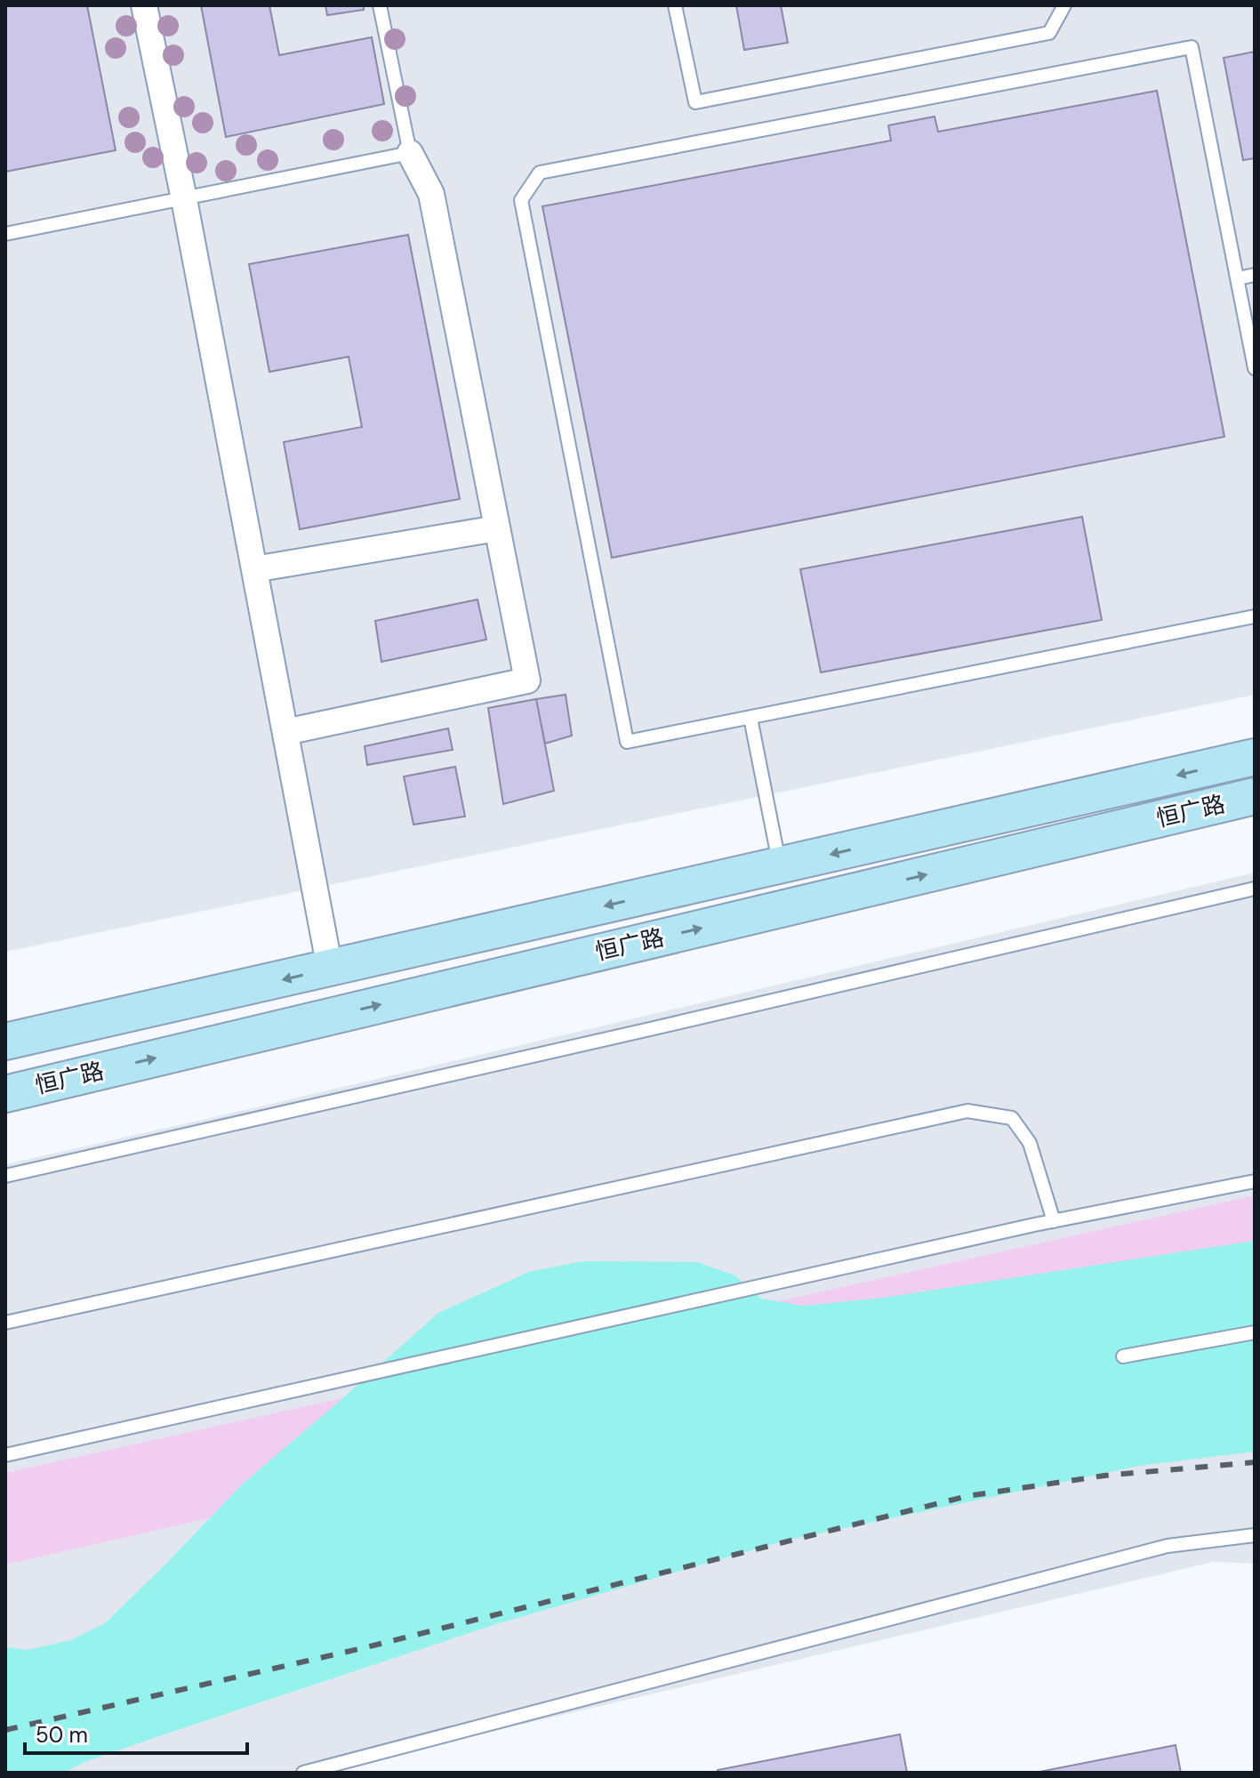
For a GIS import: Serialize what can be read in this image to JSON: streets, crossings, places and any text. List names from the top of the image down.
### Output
{
  "streets": {
    "street": ["恒广路"]
  },
  "scale_bar": "50 m"
}
